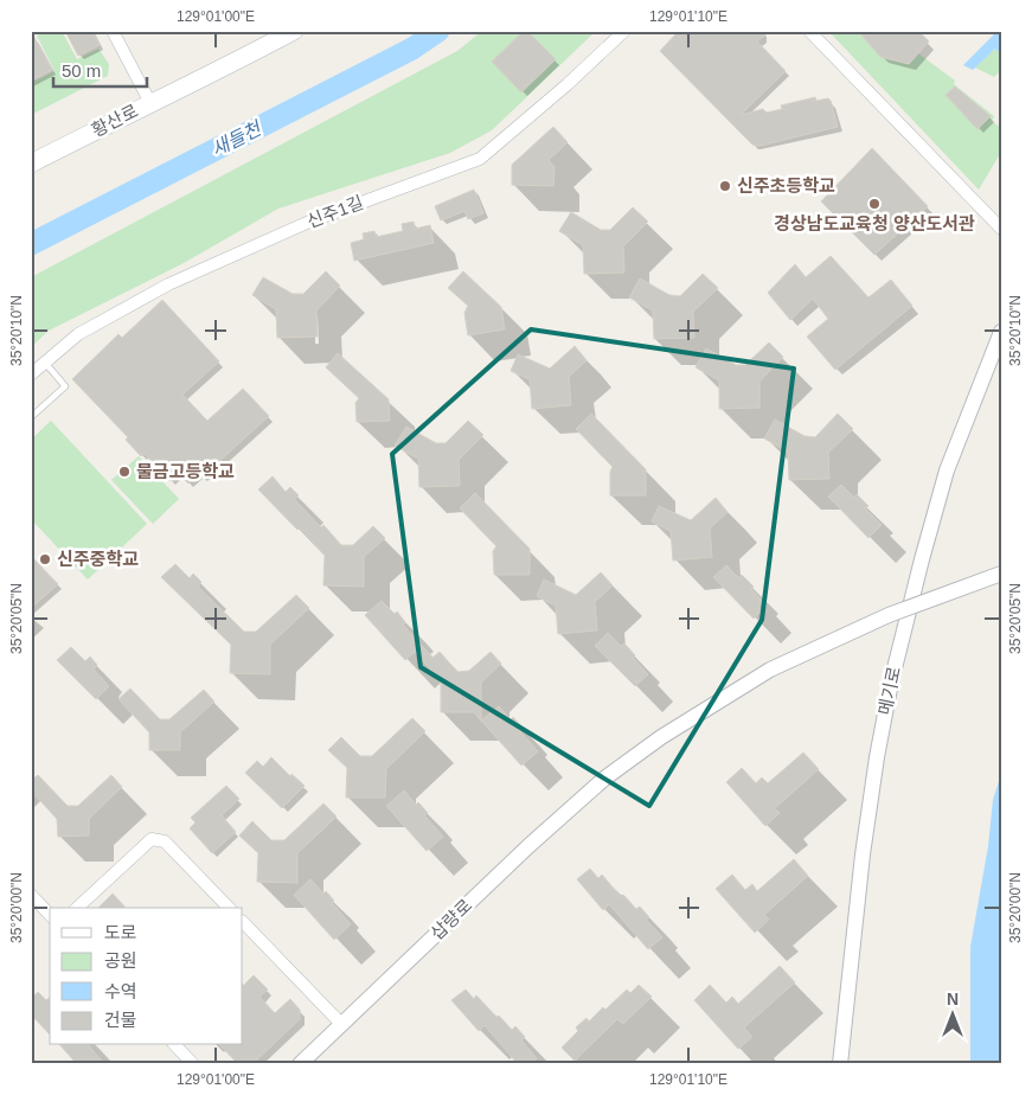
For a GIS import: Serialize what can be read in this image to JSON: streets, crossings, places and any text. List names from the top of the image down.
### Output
{
  "streets": {
    "main road": ["황산로"],
    "street": ["신주1길", "메기로", "삽량로"]
  },
  "water": ["새들천"],
  "places": [
    "신주초등학교",
    "경상남도교육청 양산도서관",
    "물금고등학교",
    "신주중학교"
  ],
  "legend": [
    "도로",
    "공원",
    "수역",
    "건물"
  ],
  "scale_bar": "50 m",
  "north": "top",
  "coordinates": [
    "129°01'00\"E",
    "129°01'10\"E",
    "35°20'10\"N",
    "35°20'05\"N",
    "35°20'00\"N"
  ]
}
